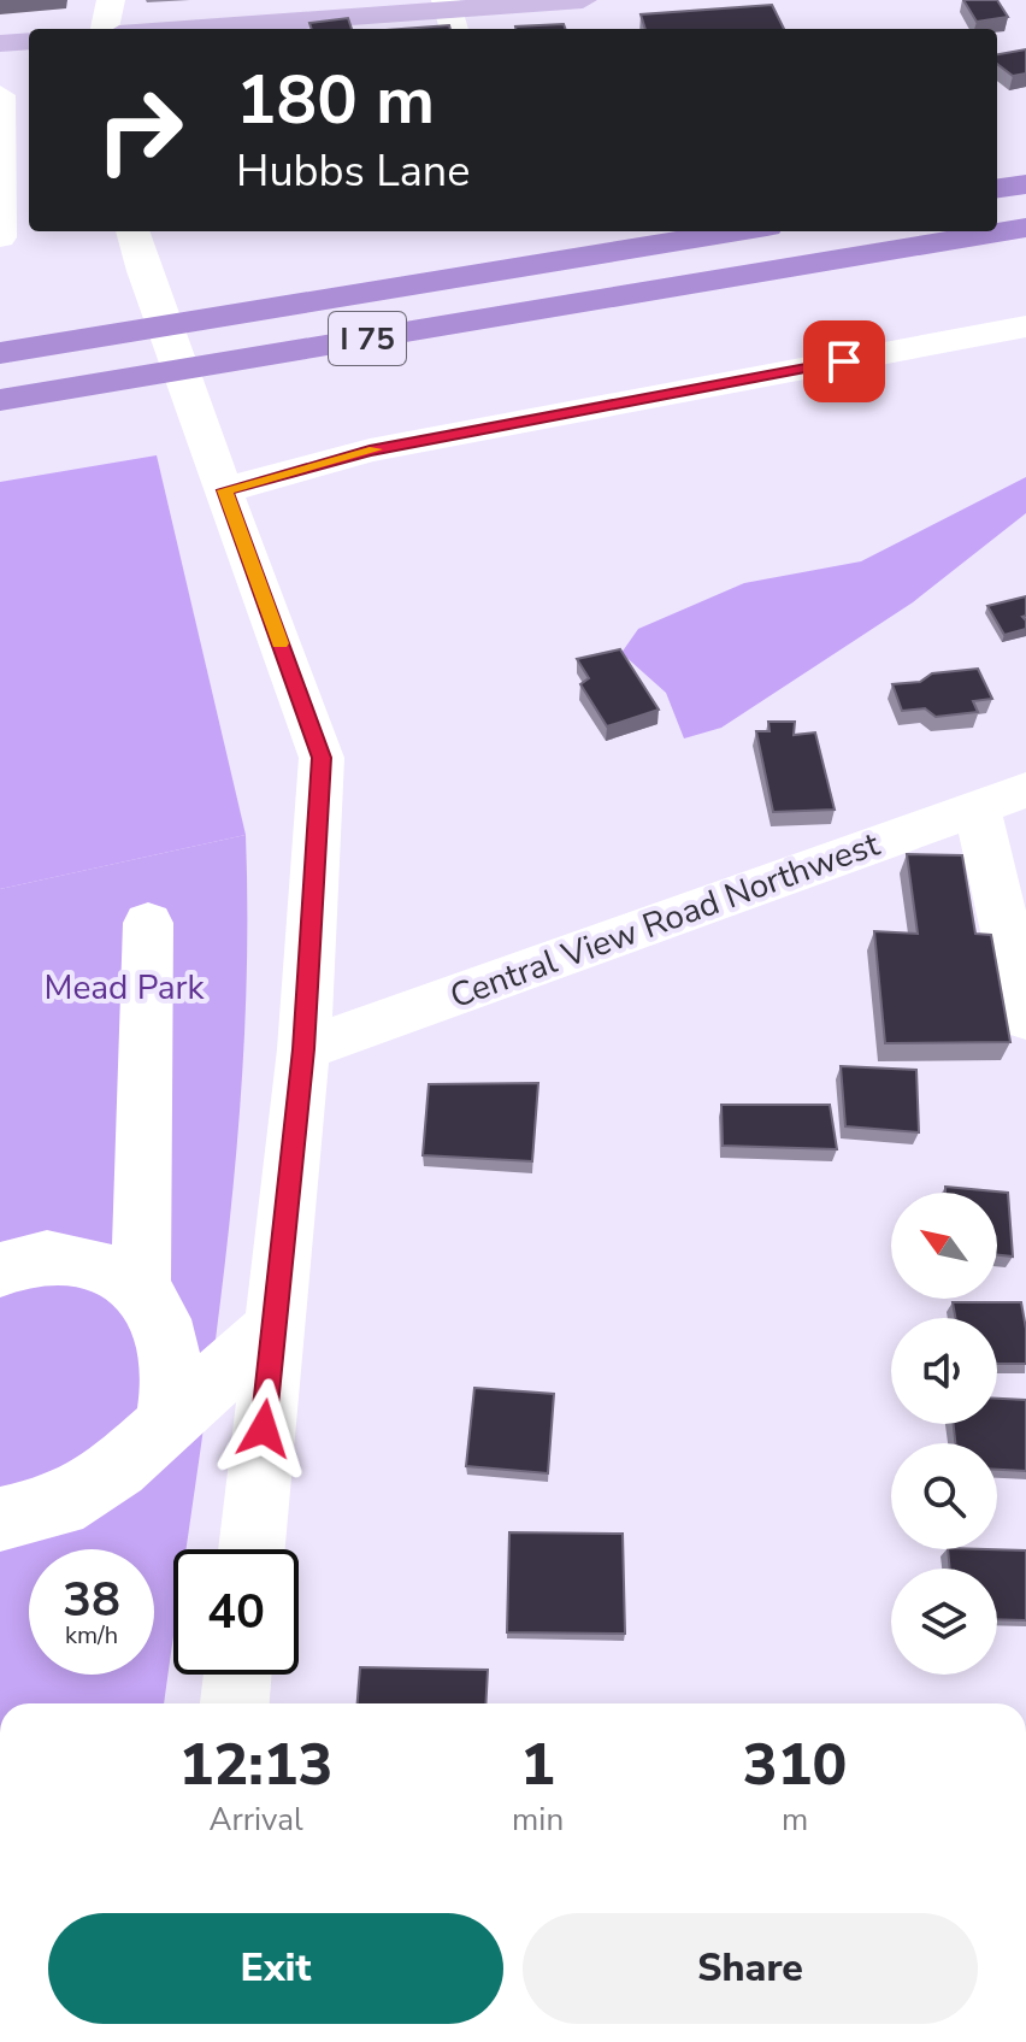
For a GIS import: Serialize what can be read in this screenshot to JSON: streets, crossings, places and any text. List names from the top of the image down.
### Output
{
  "streets": {
    "highway": ["I 75"],
    "street": ["Central View Road Northwest"]
  },
  "parks": ["Mead Park"],
  "north": "top left",
  "page": {
    "turn": ["180 m", "Hubbs Lane"],
    "speed": "38 km/h",
    "limit": "40",
    "eta": [
      "12:13",
      "Arrival",
      "1",
      "min",
      "310",
      "m"
    ],
    "buttons": ["Exit", "Share"]
  }
}
